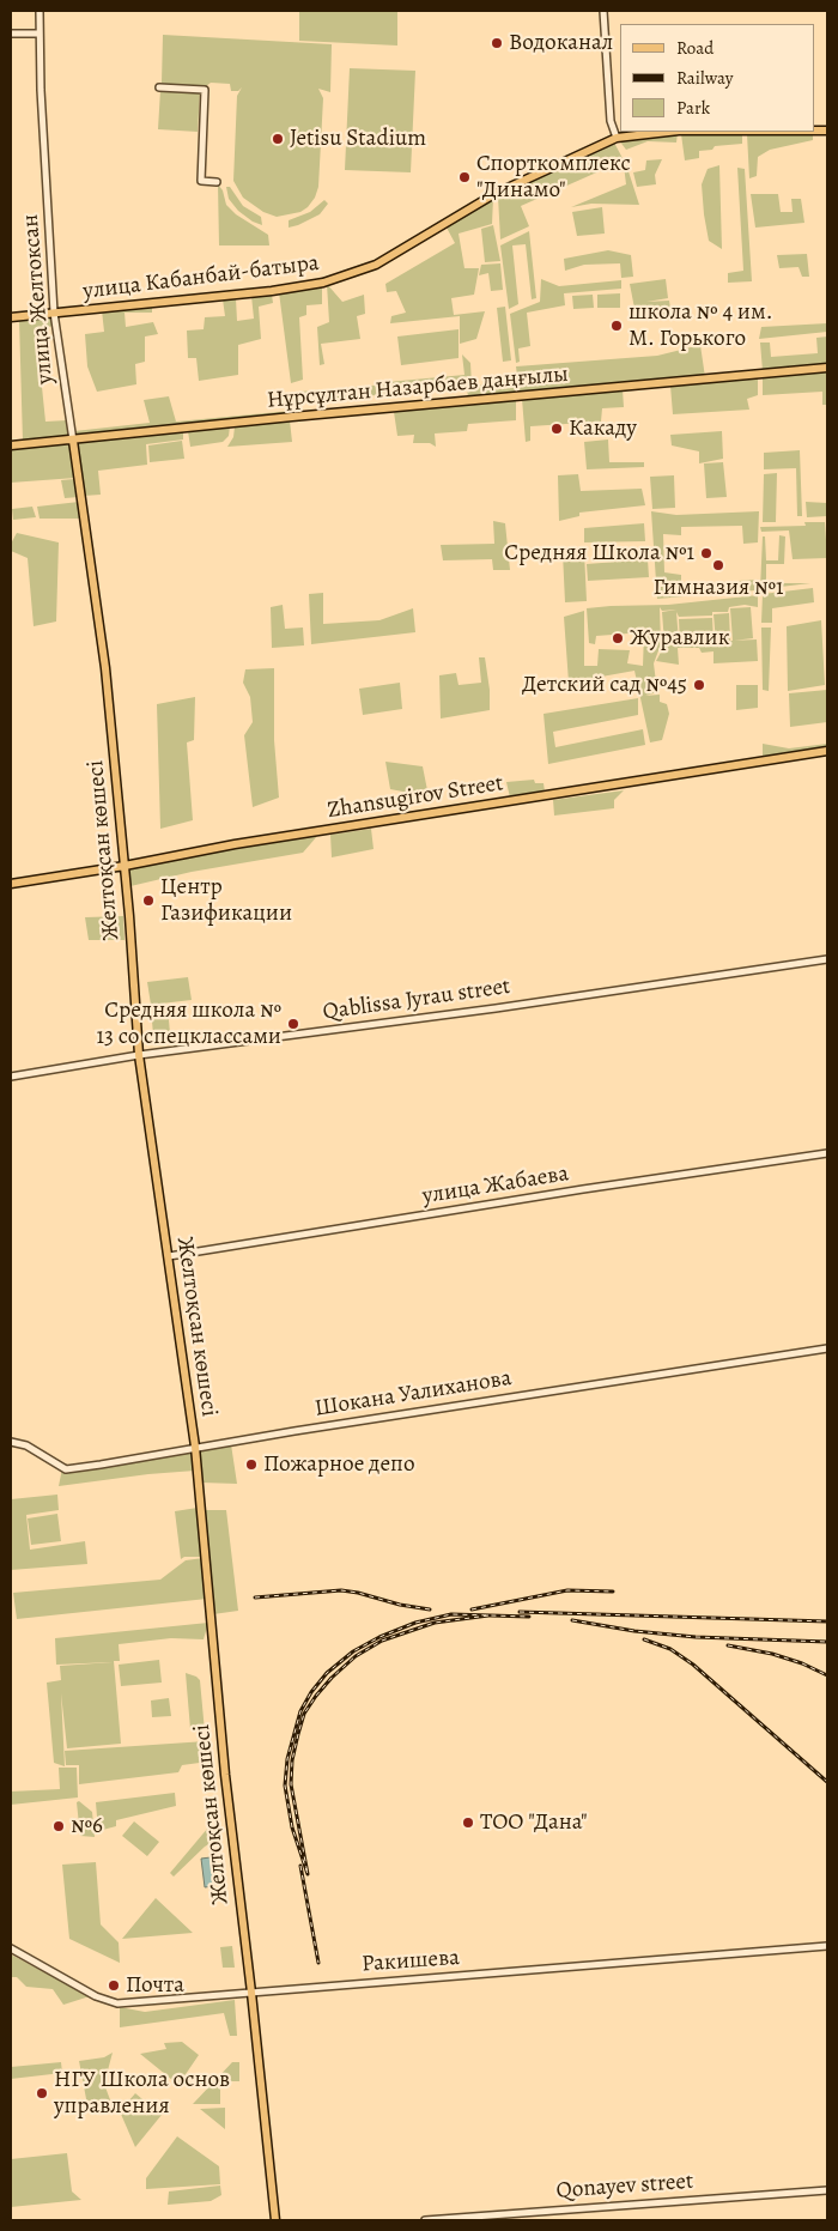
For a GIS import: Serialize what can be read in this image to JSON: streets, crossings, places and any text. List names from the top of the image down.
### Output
{
  "streets": {
    "main road": [
      "улица Кабанбай-батыра",
      "Нұрсұлтан Назарбаев даңғылы",
      "Zhansugirov Street",
      "Желтоқсан көшесі"
    ],
    "street": [
      "улица Желтоксан",
      "Qablissa Jyrau street",
      "улица Жабаева",
      "Шокана Уалиханова",
      "Ракишева",
      "Qonayev street"
    ]
  },
  "crossings": [
    ["улица Кабанбай-батыра", "улица Желтоксан"],
    ["улица Желтоксан", "Нұрсұлтан Назарбаев даңғылы"],
    ["улица Желтоксан", "Желтоқсан көшесі"],
    ["Нұрсұлтан Назарбаев даңғылы", "Желтоқсан көшесі"],
    ["Zhansugirov Street", "Желтоқсан көшесі"],
    ["Желтоқсан көшесі", "Qablissa Jyrau street"],
    ["Желтоқсан көшесі", "улица Жабаева"],
    ["Желтоқсан көшесі", "Шокана Уалиханова"],
    ["Желтоқсан көшесі", "Ракишева"]
  ],
  "places": [
    "Водоканал",
    "Jetisu Stadium",
    "Спорткомплекс \"Динамо\"",
    "школа № 4 им. М. Горького",
    "Какаду",
    "Средняя Школа №1",
    "Гимназия №1",
    "Журавлик",
    "Детский сад №45",
    "Центр Газификации",
    "Средняя школа № 13 со спецклассами",
    "Пожарное депо",
    "ТОО \"Дана\"",
    "№6",
    "Почта",
    "НГУ Школа основ управления"
  ],
  "legend": ["Road", "Railway", "Park"]
}
